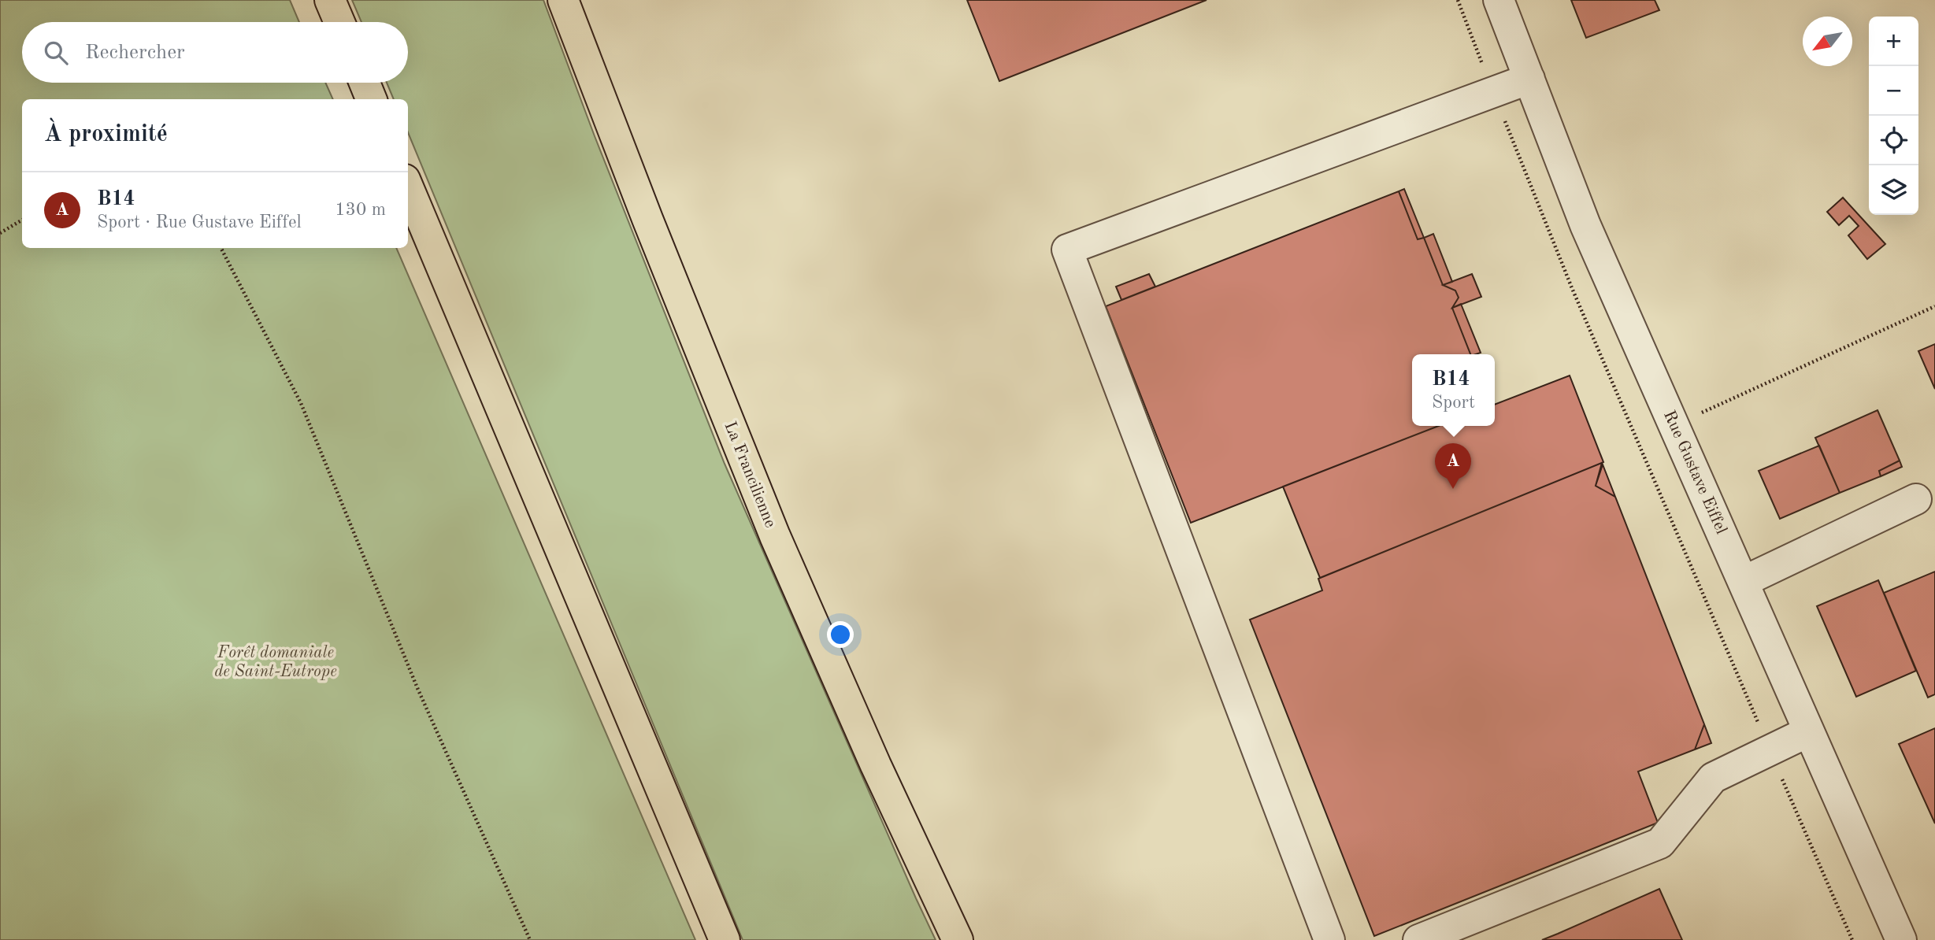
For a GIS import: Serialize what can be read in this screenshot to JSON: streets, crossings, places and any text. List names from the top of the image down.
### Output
{
  "streets": {
    "highway": ["La Francilienne"],
    "street": ["Rue Gustave Eiffel"]
  },
  "parks": ["Forêt domaniale de Saint-Eutrope"],
  "north": "bottom left",
  "page": {
    "map_buttons": ["+", "−"],
    "search": "Rechercher",
    "heading": "À proximité",
    "list": [
      {
        "mark": "A",
        "name": "B14",
        "note": "Sport · Rue Gustave Eiffel",
        "value": "130 m"
      }
    ],
    "popup": ["B14", "Sport"],
    "pins": "A"
  }
}
